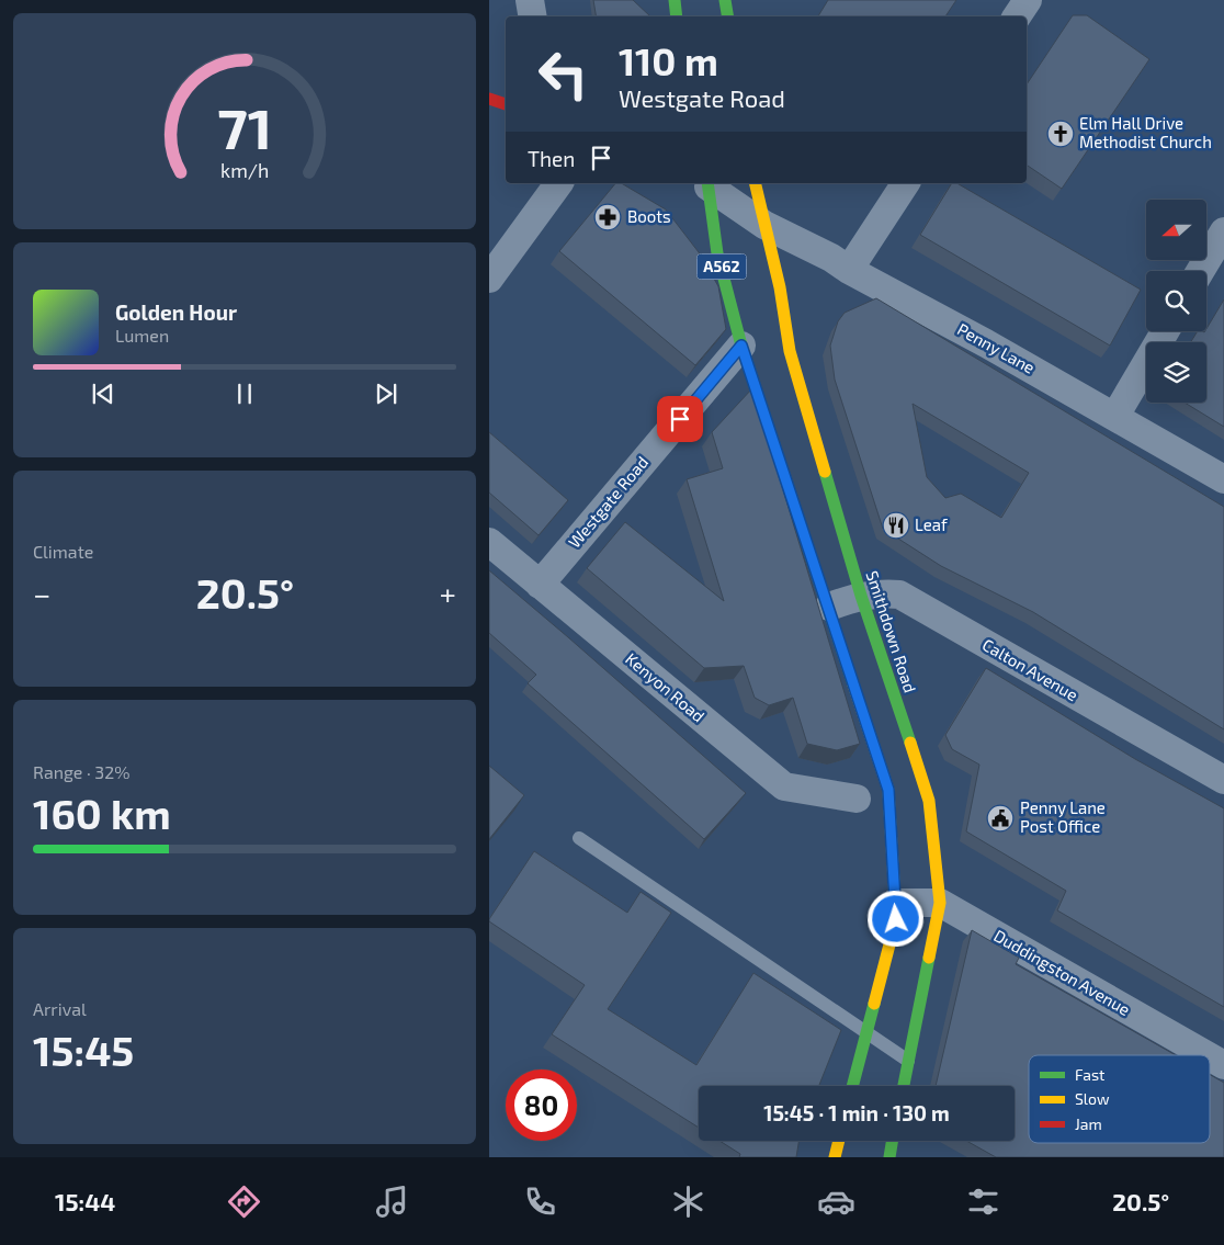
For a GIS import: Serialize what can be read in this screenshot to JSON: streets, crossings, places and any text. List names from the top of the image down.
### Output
{
  "streets": {
    "main road": ["A562", "Smithdown Road"],
    "street": [
      "Penny Lane",
      "Westgate Road",
      "Calton Avenue",
      "Kenyon Road",
      "Duddingston Avenue"
    ]
  },
  "crossings": [
    ["A562", "Penny Lane"],
    ["A562", "Westgate Road"],
    ["A562", "Calton Avenue"],
    ["A562", "Duddingston Avenue"],
    ["Penny Lane", "Smithdown Road"],
    ["Westgate Road", "Kenyon Road"],
    ["Smithdown Road", "Calton Avenue"],
    ["Smithdown Road", "Duddingston Avenue"]
  ],
  "places": {
    "church": ["Elm Hall Drive Methodist Church"],
    "pharmacy": ["Boots"],
    "restaurant": ["Leaf"],
    "public building": ["Penny Lane Post Office"]
  },
  "legend": ["Fast", "Slow", "Jam"],
  "north": "left",
  "page": {
    "turn": ["110 m", "Westgate Road"],
    "then": "Then",
    "song": ["Golden Hour", "Lumen"],
    "tile": [
      "Climate",
      ["Range · 32%", "160 km"],
      ["Arrival", "15:45"]
    ],
    "heat": ["−", "20.5°", "+"],
    "limit": "80",
    "trip": "15:45 · 1 min · 130 m",
    "tabs": ["15:44", "20.5°"],
    "gauge": ["71", "km/h"]
  }
}
